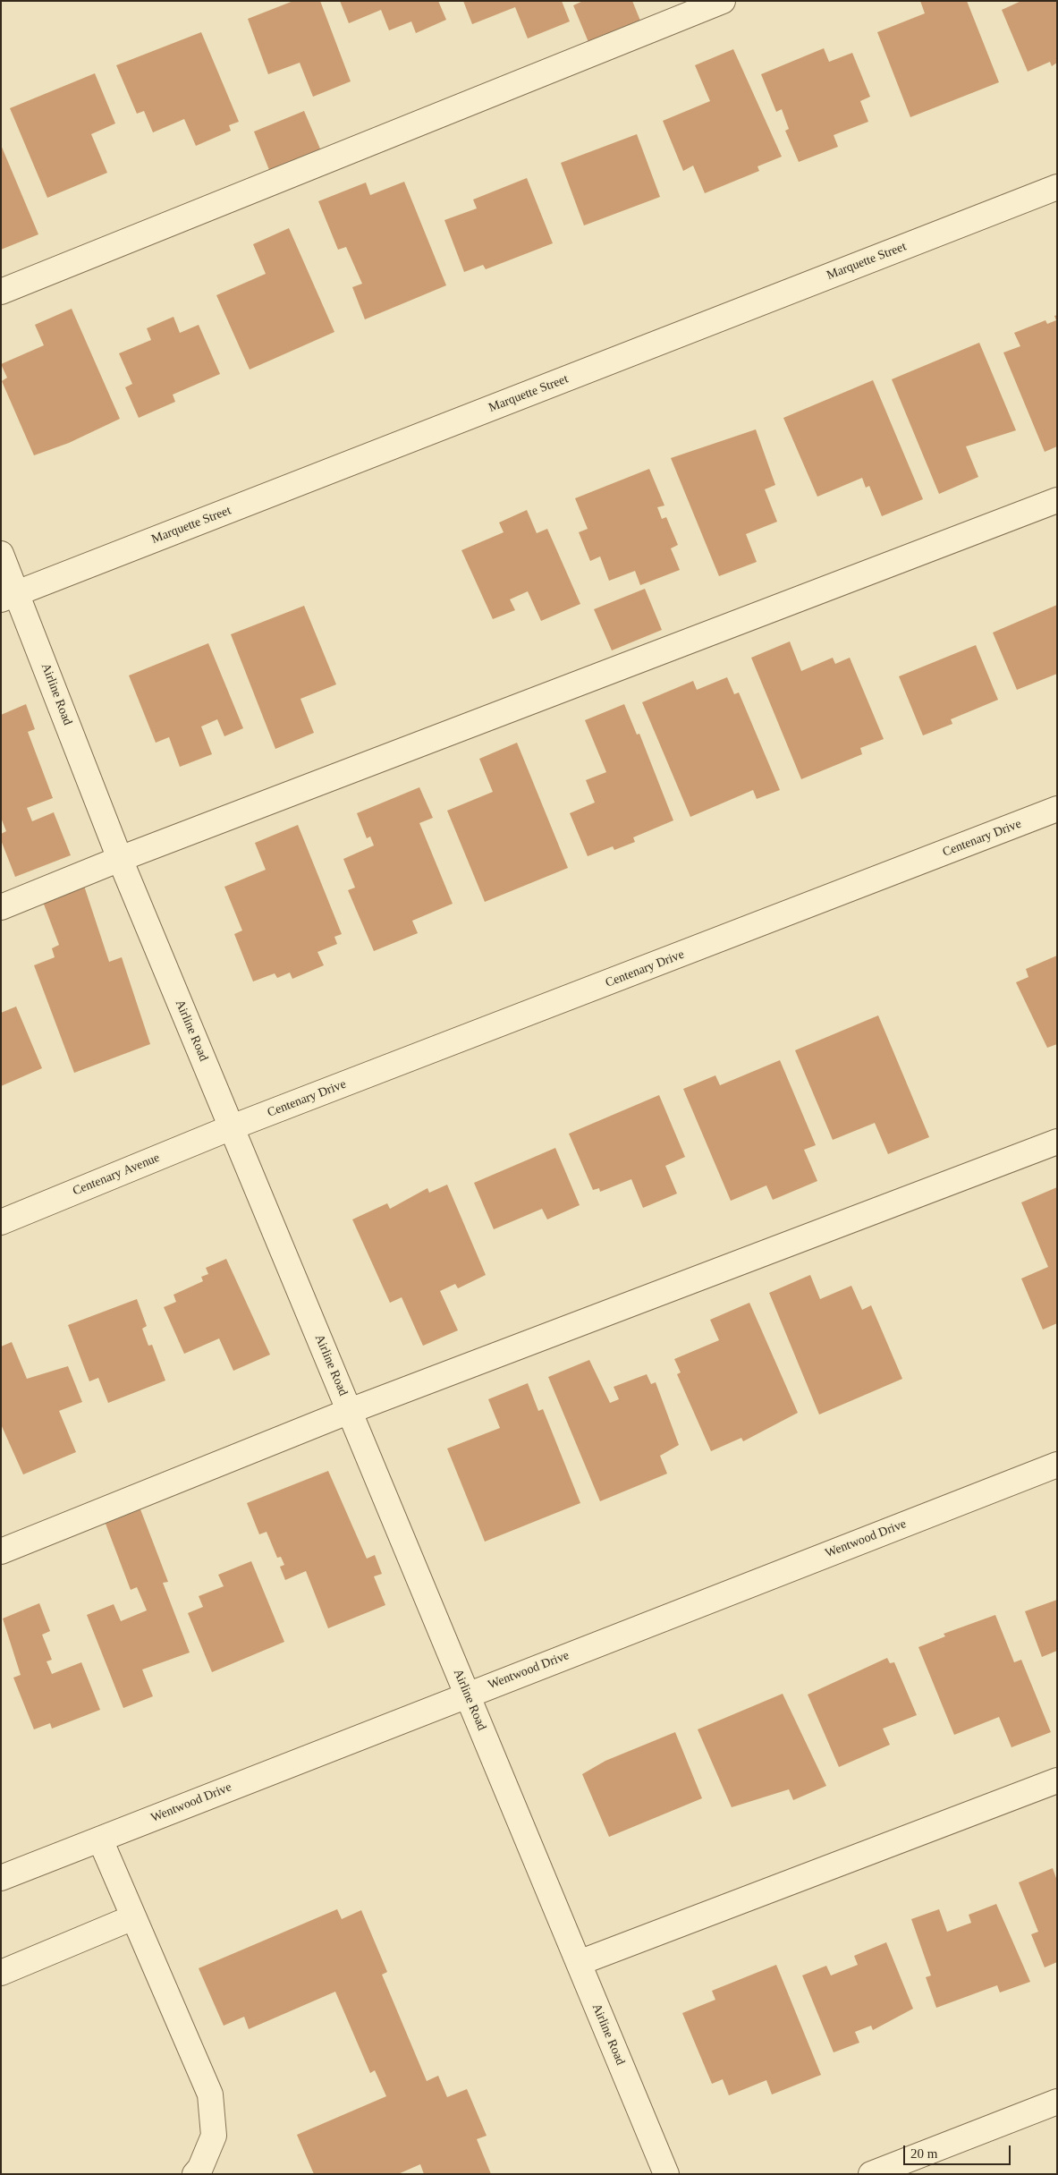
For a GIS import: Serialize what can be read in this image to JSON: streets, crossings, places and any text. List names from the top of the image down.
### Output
{
  "streets": {
    "street": [
      "Marquette Street",
      "Airline Road",
      "Centenary Drive",
      "Centenary Avenue",
      "Wentwood Drive"
    ]
  },
  "crossings": [
    ["Marquette Street", "Airline Road"],
    ["Airline Road", "Centenary Drive"],
    ["Airline Road", "Centenary Avenue"],
    ["Airline Road", "Wentwood Drive"],
    ["Centenary Drive", "Centenary Avenue"]
  ],
  "scale_bar": "20 m"
}
